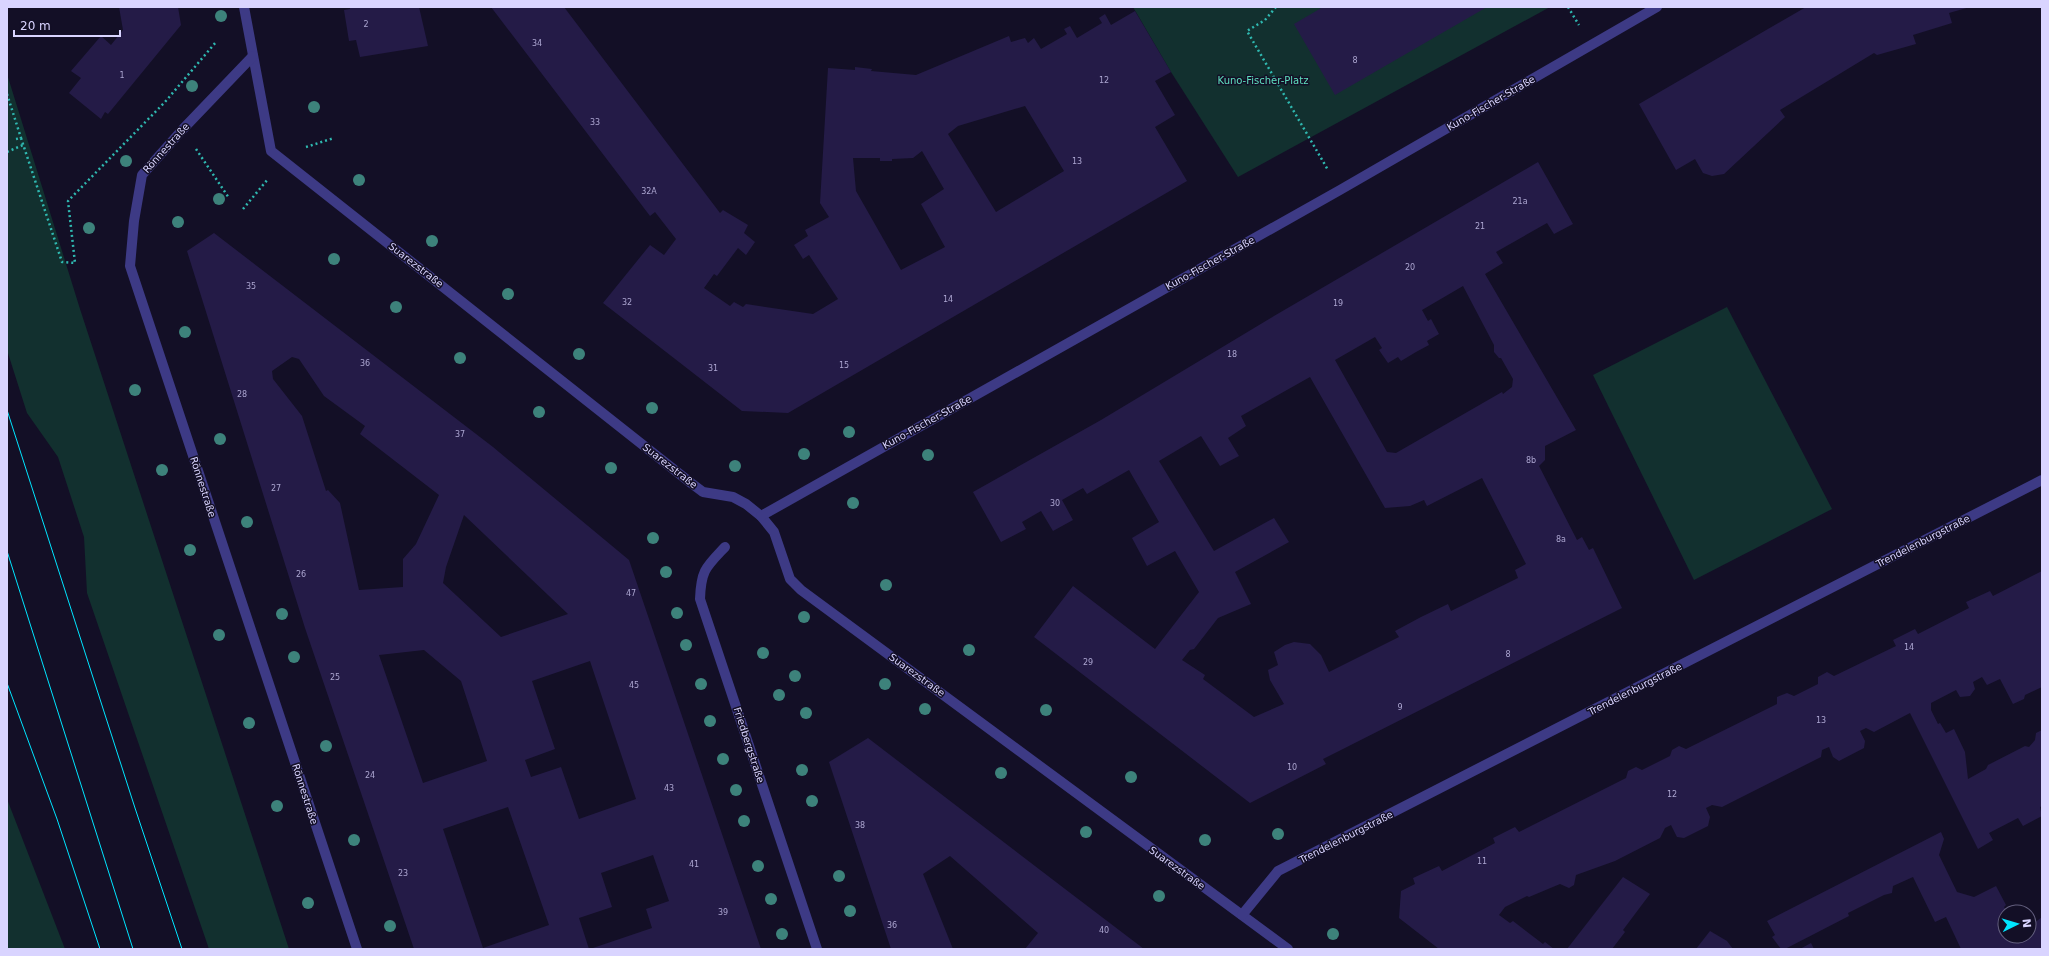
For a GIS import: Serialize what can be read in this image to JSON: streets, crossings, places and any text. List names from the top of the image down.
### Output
{
  "streets": {
    "street": [
      "Kuno-Fischer-Straße",
      "Rönnestraße",
      "Suarezstraße",
      "Trendelenburgstraße",
      "Friedbergstraße"
    ]
  },
  "crossings": [
    ["Kuno-Fischer-Straße", "Suarezstraße"],
    ["Rönnestraße", "Suarezstraße"],
    ["Suarezstraße", "Trendelenburgstraße"]
  ],
  "parks": ["Kuno-Fischer-Platz"],
  "house_numbers": [
    "2",
    "34",
    "8",
    "1",
    "12",
    "33",
    "13",
    "32A",
    "21a",
    "21",
    "20",
    "35",
    "14",
    "32",
    "19",
    "18",
    "36",
    "15",
    "31",
    "28",
    "37",
    "8b",
    "27",
    "30",
    "8a",
    "26",
    "47",
    "14",
    "8",
    "29",
    "25",
    "45",
    "9",
    "13",
    "10",
    "24",
    "43",
    "12",
    "38",
    "11",
    "41",
    "23",
    "39",
    "36",
    "40"
  ],
  "scale_bar": "20 m",
  "north": "right"
}
